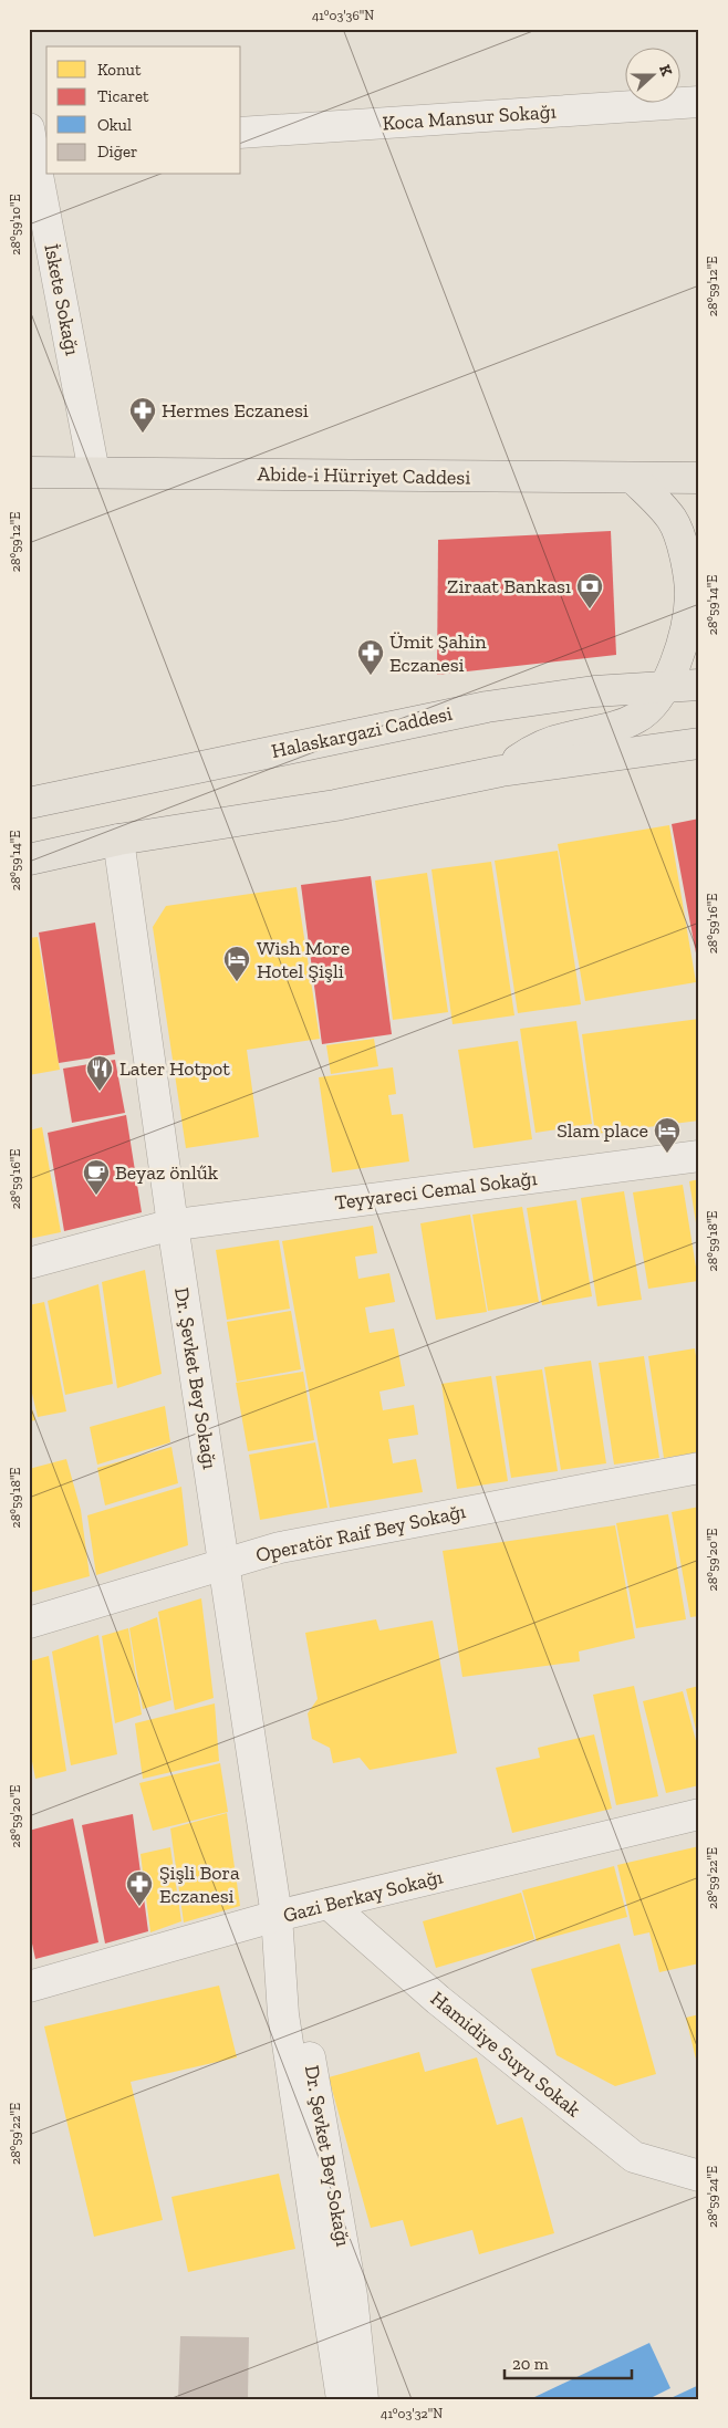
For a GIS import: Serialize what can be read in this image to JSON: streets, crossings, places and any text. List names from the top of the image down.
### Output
{
  "streets": {
    "main road": ["Abide-i Hürriyet Caddesi", "Halaskargazi Caddesi"],
    "street": [
      "Koca Mansur Sokağı",
      "İskete Sokağı",
      "Teyyareci Cemal Sokağı",
      "Dr. Şevket Bey Sokağı",
      "Operatör Raif Bey Sokağı",
      "Gazi Berkay Sokağı",
      "Hamidiye Suyu Sokak"
    ]
  },
  "crossings": [
    ["İskete Sokağı", "Abide-i Hürriyet Caddesi"],
    ["Teyyareci Cemal Sokağı", "Dr. Şevket Bey Sokağı"],
    ["Dr. Şevket Bey Sokağı", "Operatör Raif Bey Sokağı"],
    ["Dr. Şevket Bey Sokağı", "Gazi Berkay Sokağı"],
    ["Gazi Berkay Sokağı", "Hamidiye Suyu Sokak"]
  ],
  "places": {
    "pharmacy": ["Hermes Eczanesi", "Ümit Şahin Eczanesi", "Şişli Bora Eczanesi"],
    "bank": ["Ziraat Bankası"],
    "hotel": ["Wish More Hotel Şişli", "Slam place"],
    "restaurant": ["Later Hotpot"],
    "cafe": ["Beyaz önlűk"]
  },
  "legend": [
    "Konut",
    "Ticaret",
    "Okul",
    "Diğer"
  ],
  "scale_bar": "20 m",
  "north": "right",
  "coordinates": [
    "41°03'36\"N",
    "28°59'10\"E",
    "28°59'12\"E",
    "28°59'14\"E",
    "28°59'16\"E",
    "28°59'18\"E",
    "28°59'20\"E",
    "28°59'22\"E",
    "28°59'24\"E",
    "41°03'32\"N"
  ]
}
